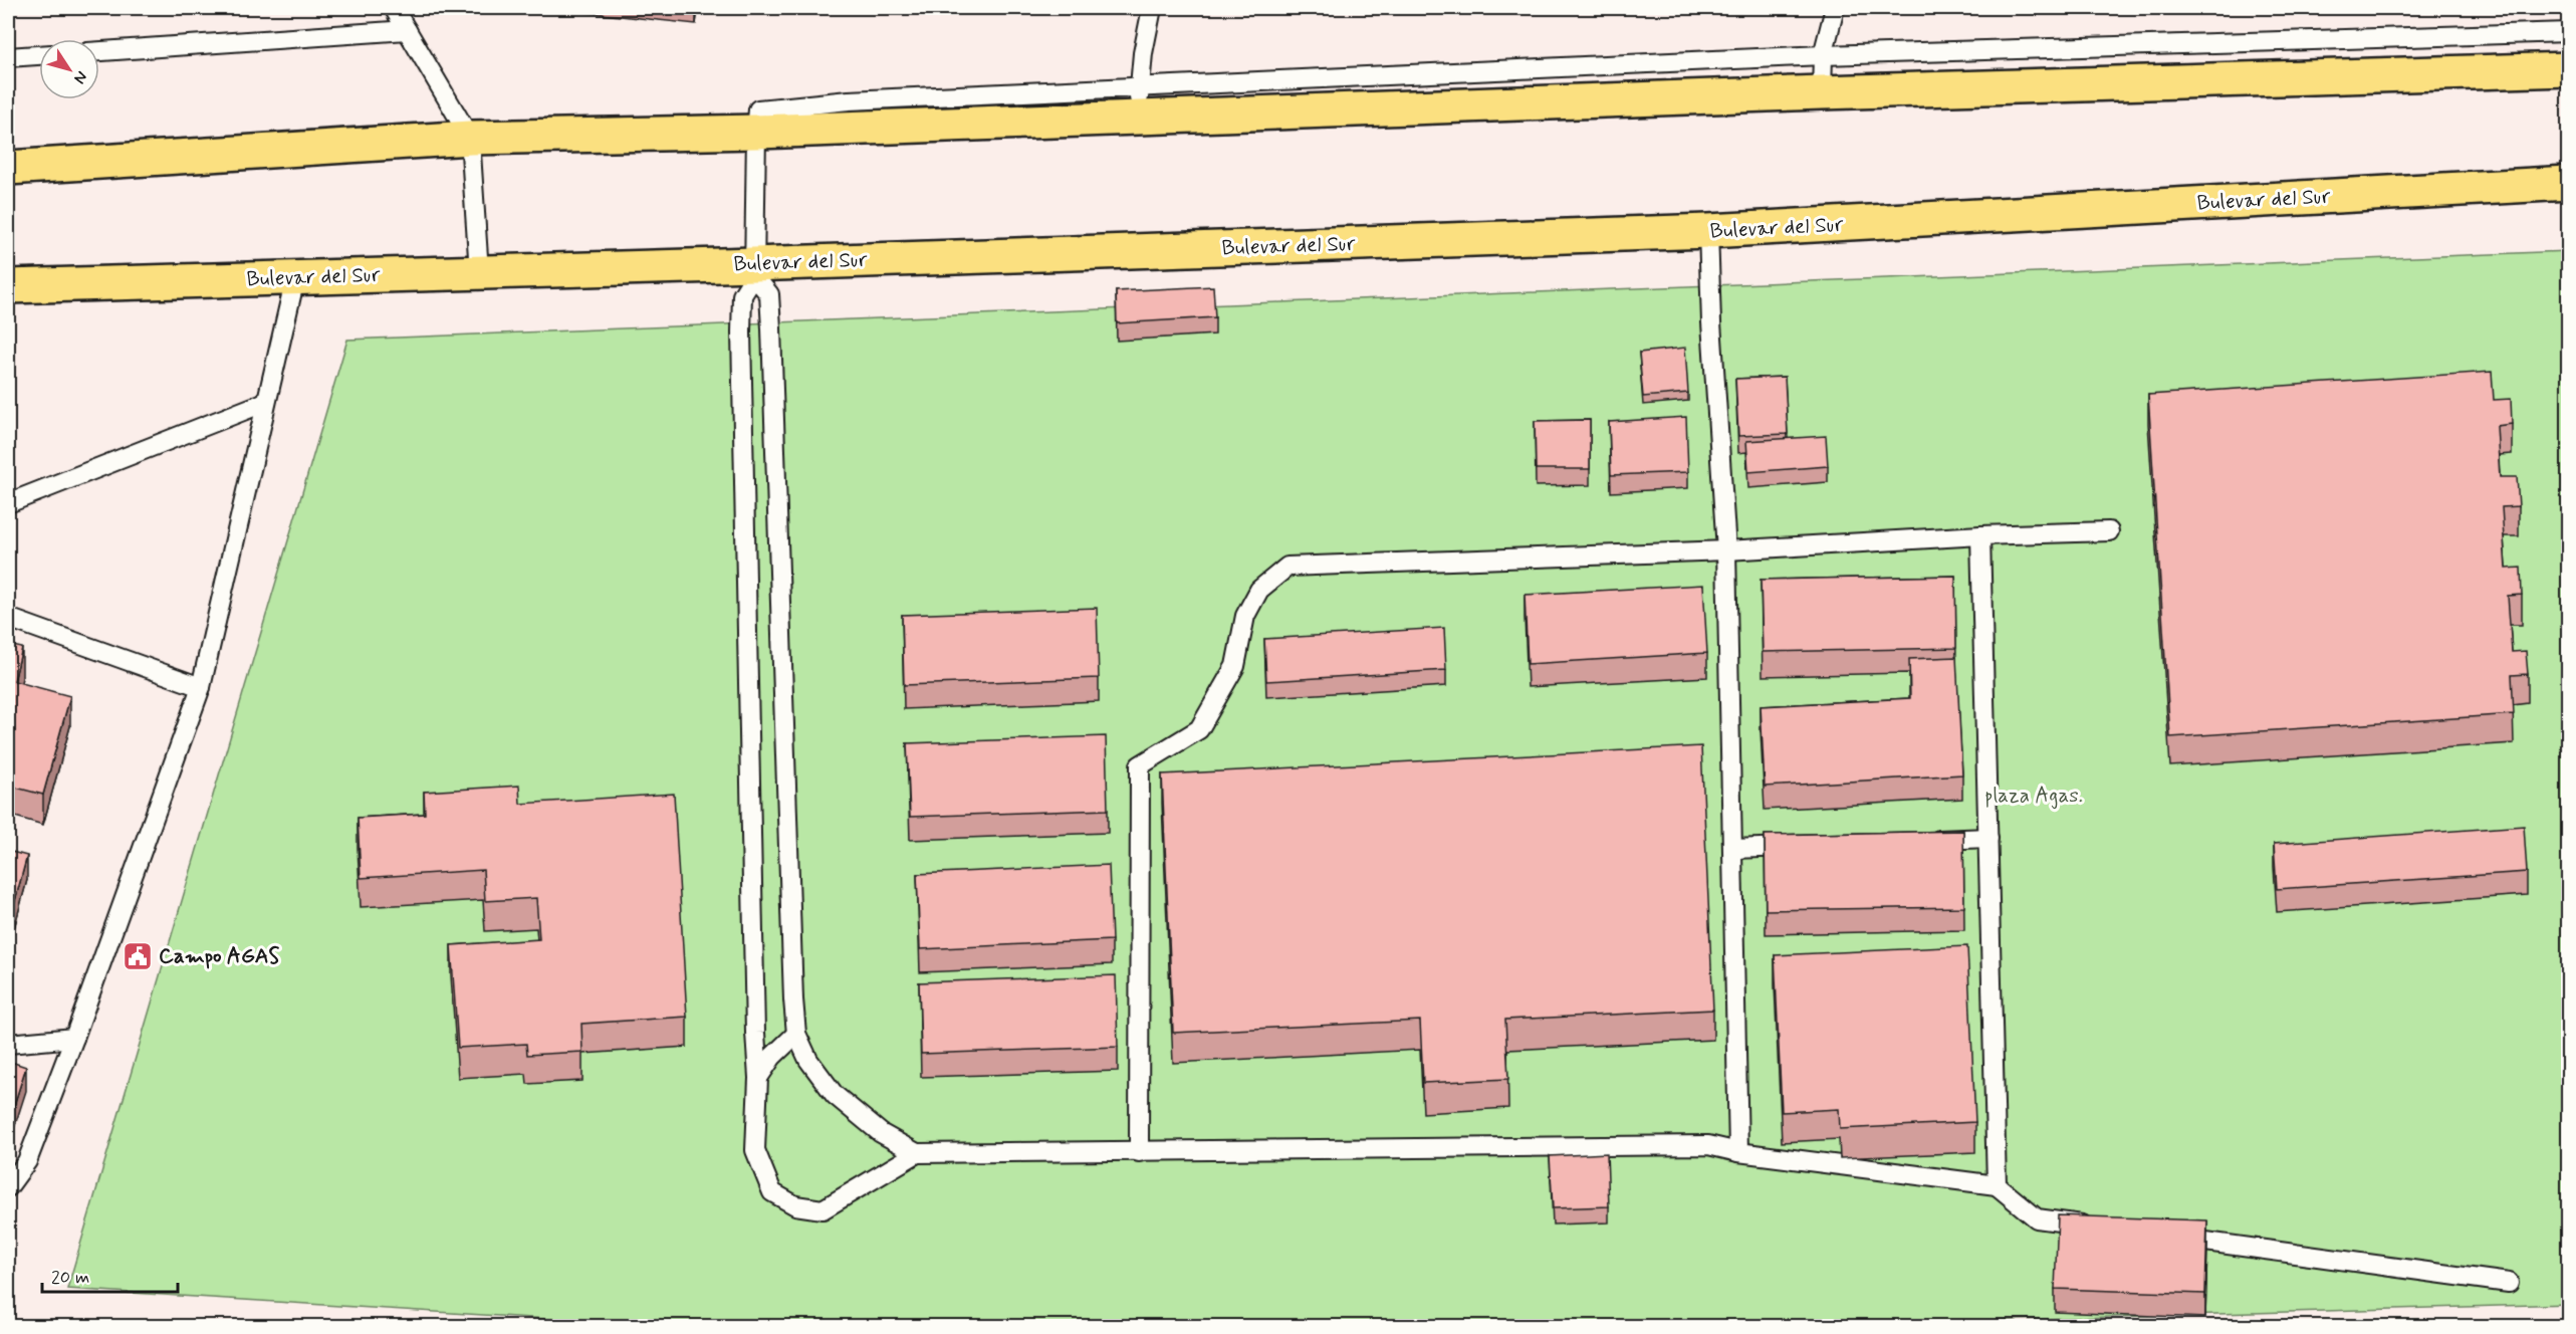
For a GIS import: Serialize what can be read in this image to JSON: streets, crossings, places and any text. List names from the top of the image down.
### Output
{
  "streets": {
    "highway": ["Bulevar del Sur"]
  },
  "parks": ["plaza Agas."],
  "places": {
    "public building": ["Campo AGAS"]
  },
  "scale_bar": "20 m",
  "north": "bottom right"
}
